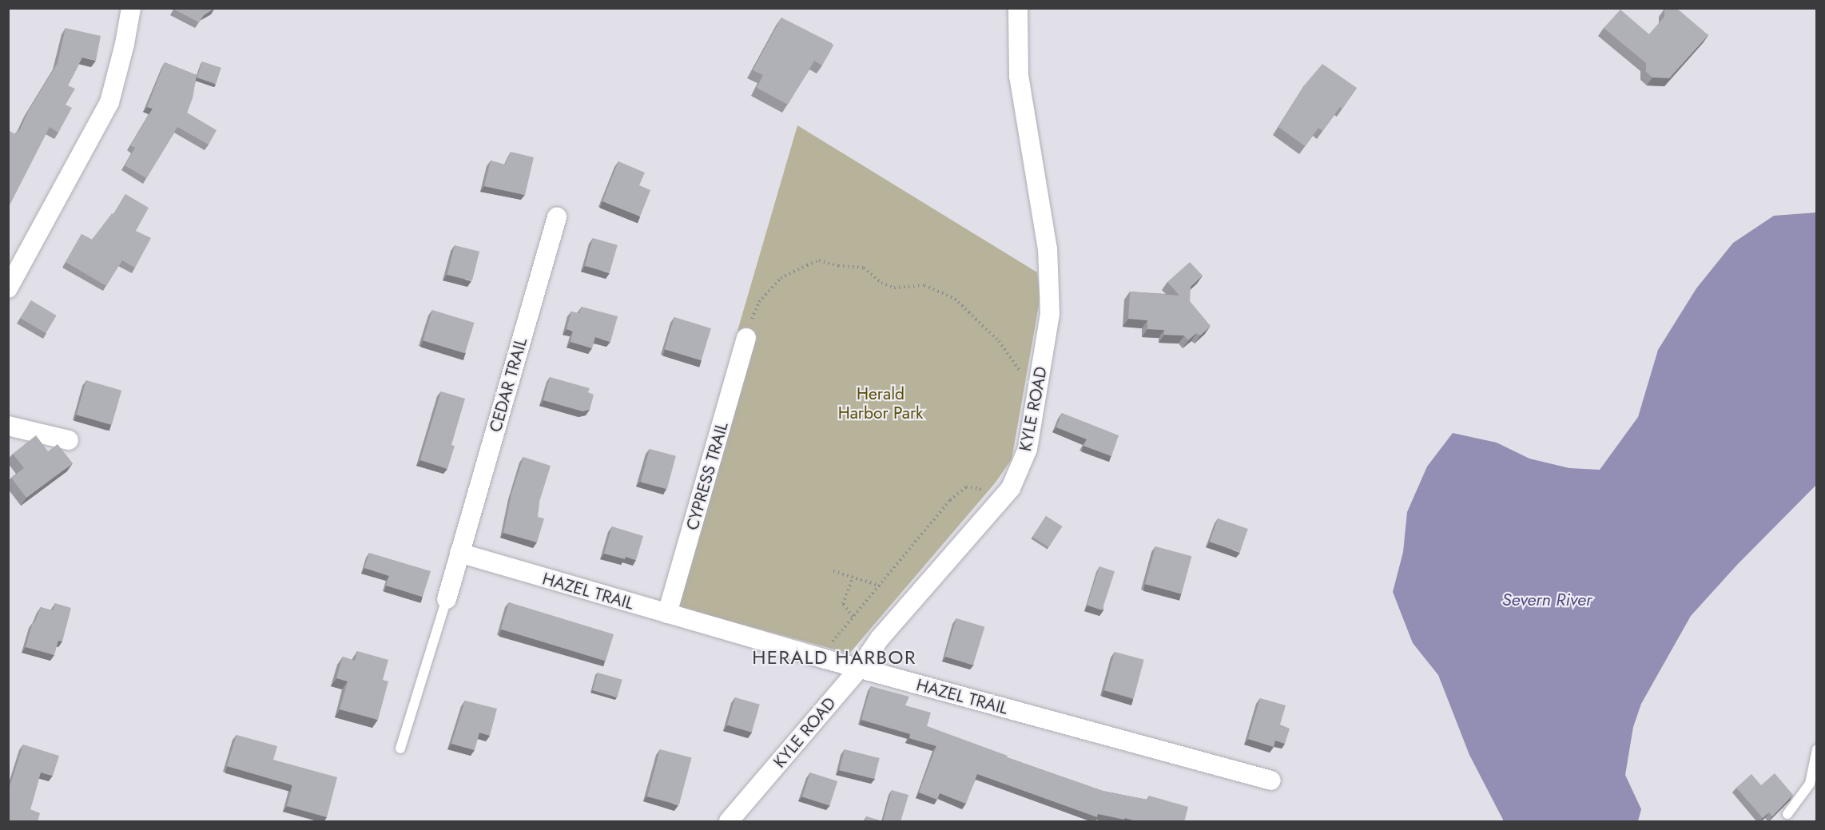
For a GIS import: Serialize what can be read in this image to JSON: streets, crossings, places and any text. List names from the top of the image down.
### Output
{
  "streets": {
    "street": [
      "CEDAR TRAIL",
      "KYLE ROAD",
      "CYPRESS TRAIL",
      "HAZEL TRAIL"
    ]
  },
  "crossings": [
    ["CEDAR TRAIL", "HAZEL TRAIL"],
    ["KYLE ROAD", "HAZEL TRAIL"],
    ["CYPRESS TRAIL", "HAZEL TRAIL"]
  ],
  "districts": ["HERALD HARBOR"],
  "water": ["Severn River"],
  "parks": ["Herald Harbor Park"]
}
